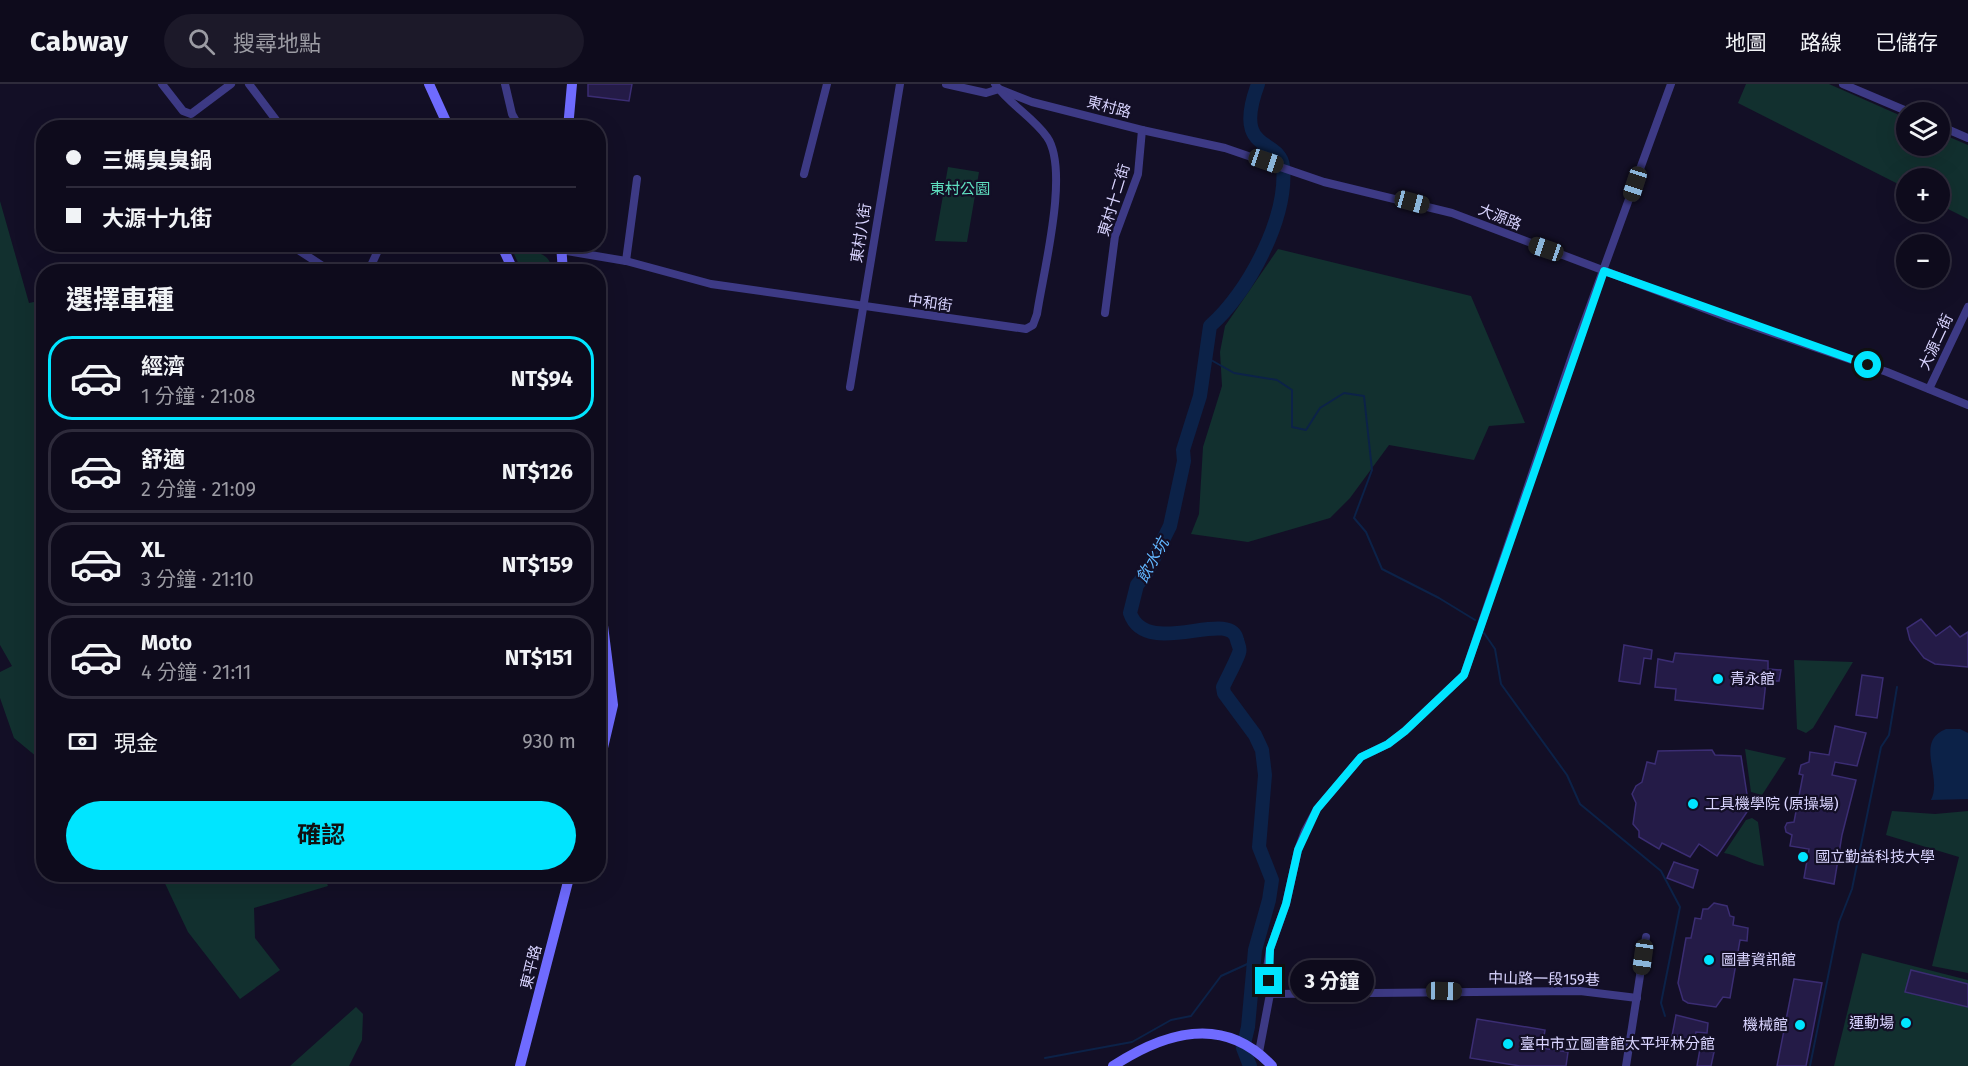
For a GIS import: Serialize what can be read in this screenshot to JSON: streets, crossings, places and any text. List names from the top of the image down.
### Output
{
  "streets": {
    "main road": ["東平路"],
    "street": [
      "東村路",
      "東村十二街",
      "大源路",
      "東村八街",
      "中和街",
      "大源二街",
      "中山路一段159巷"
    ]
  },
  "crossings": [
    ["東村路", "東村十二街"],
    ["東村路", "大源路"],
    ["東村路", "中和街"],
    ["大源路", "大源二街"],
    ["東村八街", "中和街"]
  ],
  "water": ["飲水坑"],
  "parks": ["東村公園"],
  "places": [
    "青永館",
    "工具機學院 (原操場)",
    "國立勤益科技大學",
    "圖書資訊館",
    "運動場",
    "機械館",
    "臺中市立圖書館太平坪林分館"
  ],
  "page": {
    "header": "Cabway",
    "search": "搜尋地點",
    "nav": ["地圖", "路線", "已儲存"],
    "map_buttons": ["+", "−"],
    "banner": ["三媽臭臭鍋", "大源十九街"],
    "heading": "選擇車種",
    "list": [
      {
        "name": "經濟",
        "note": "1 分鐘 · 21:08",
        "value": "NT$94"
      },
      {
        "name": "舒適",
        "note": "2 分鐘 · 21:09",
        "value": "NT$126"
      },
      {
        "name": "XL",
        "note": "3 分鐘 · 21:10",
        "value": "NT$159"
      },
      {
        "name": "Moto",
        "note": "4 分鐘 · 21:11",
        "value": "NT$151"
      }
    ],
    "pay": ["現金", "930 m"],
    "buttons": "確認",
    "bubble": "3 分鐘"
  }
}
